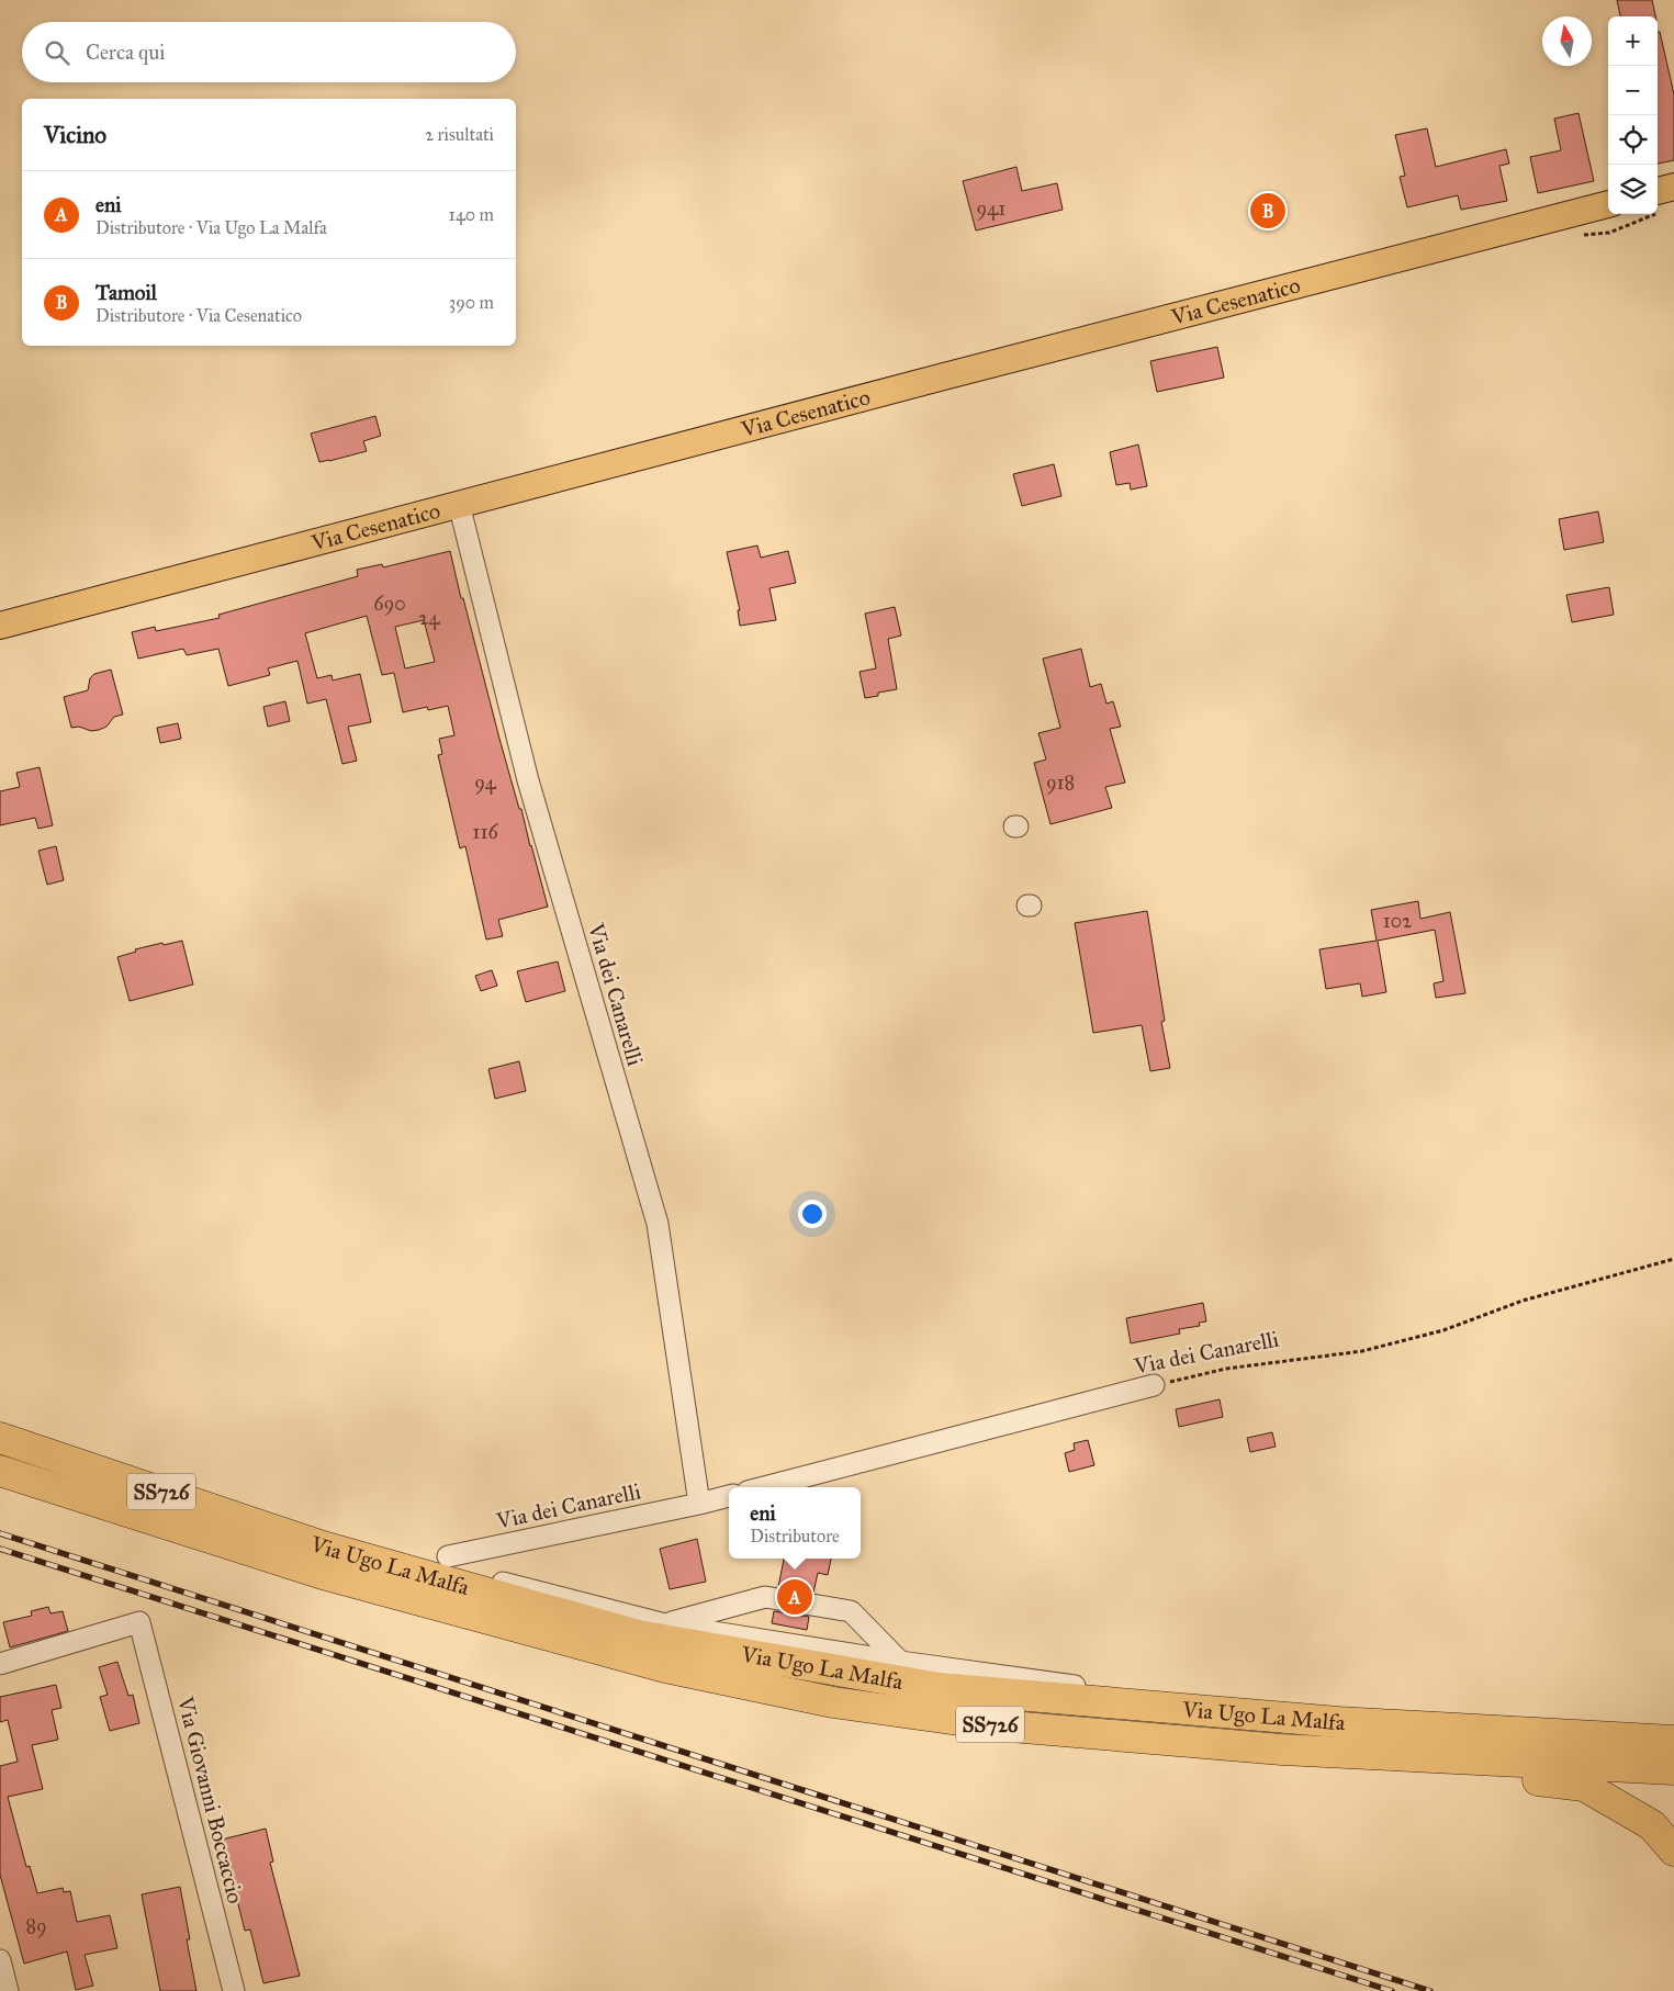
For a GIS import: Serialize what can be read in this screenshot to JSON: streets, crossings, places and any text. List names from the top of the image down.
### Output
{
  "streets": {
    "highway": ["SS726", "Via Ugo La Malfa"],
    "main road": ["Via Cesenatico"],
    "street": ["Via dei Canarelli", "Via Giovanni Boccaccio"]
  },
  "crossings": [
    ["Via Cesenatico", "Via dei Canarelli"],
    ["Via dei Canarelli", "Via Ugo La Malfa"]
  ],
  "house_numbers": [
    "941",
    "690",
    "24",
    "94",
    "918",
    "116",
    "102",
    "89"
  ],
  "north": "top",
  "page": {
    "map_buttons": ["+", "−"],
    "search": "Cerca qui",
    "heading": ["Vicino", "2 risultati"],
    "list": [
      {
        "mark": "A",
        "name": "eni",
        "note": "Distributore · Via Ugo La Malfa",
        "value": "140 m"
      },
      {
        "mark": "B",
        "name": "Tamoil",
        "note": "Distributore · Via Cesenatico",
        "value": "390 m"
      }
    ],
    "pins": ["B", "A"],
    "popup": ["eni", "Distributore"]
  }
}
